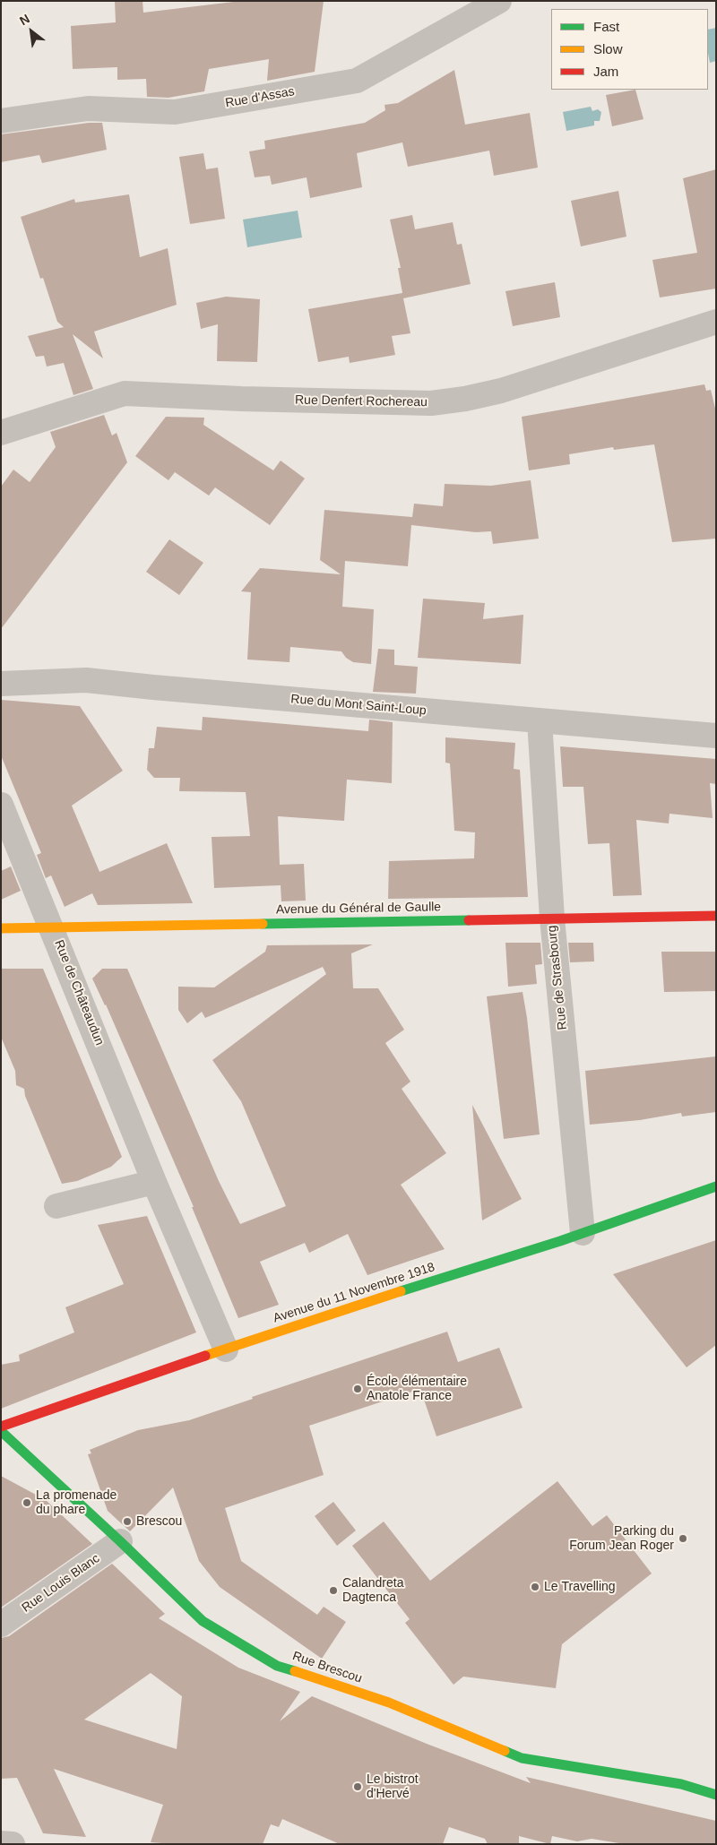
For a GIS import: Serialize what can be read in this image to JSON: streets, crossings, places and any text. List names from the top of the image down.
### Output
{
  "streets": {
    "street": [
      "Rue d'Assas",
      "Rue Denfert Rochereau",
      "Rue du Mont Saint-Loup",
      "Avenue du Général de Gaulle",
      "Rue de Strasbourg",
      "Rue de Châteaudun",
      "Avenue du 11 Novembre 1918",
      "Rue Louis Blanc",
      "Rue Brescou"
    ]
  },
  "crossings": [
    ["Rue du Mont Saint-Loup", "Rue de Strasbourg"],
    ["Avenue du Général de Gaulle", "Rue de Strasbourg"],
    ["Avenue du Général de Gaulle", "Rue de Châteaudun"],
    ["Rue de Strasbourg", "Avenue du 11 Novembre 1918"],
    ["Rue de Châteaudun", "Avenue du 11 Novembre 1918"],
    ["Rue Louis Blanc", "Rue Brescou"]
  ],
  "places": [
    "École élémentaire Anatole France",
    "La promenade du phare",
    "Brescou",
    "Parking du Forum Jean Roger",
    "Le Travelling",
    "Calandreta Dagtenca",
    "Le bistrot d'Hervé"
  ],
  "legend": ["Fast", "Slow", "Jam"],
  "north": "top left"
}
